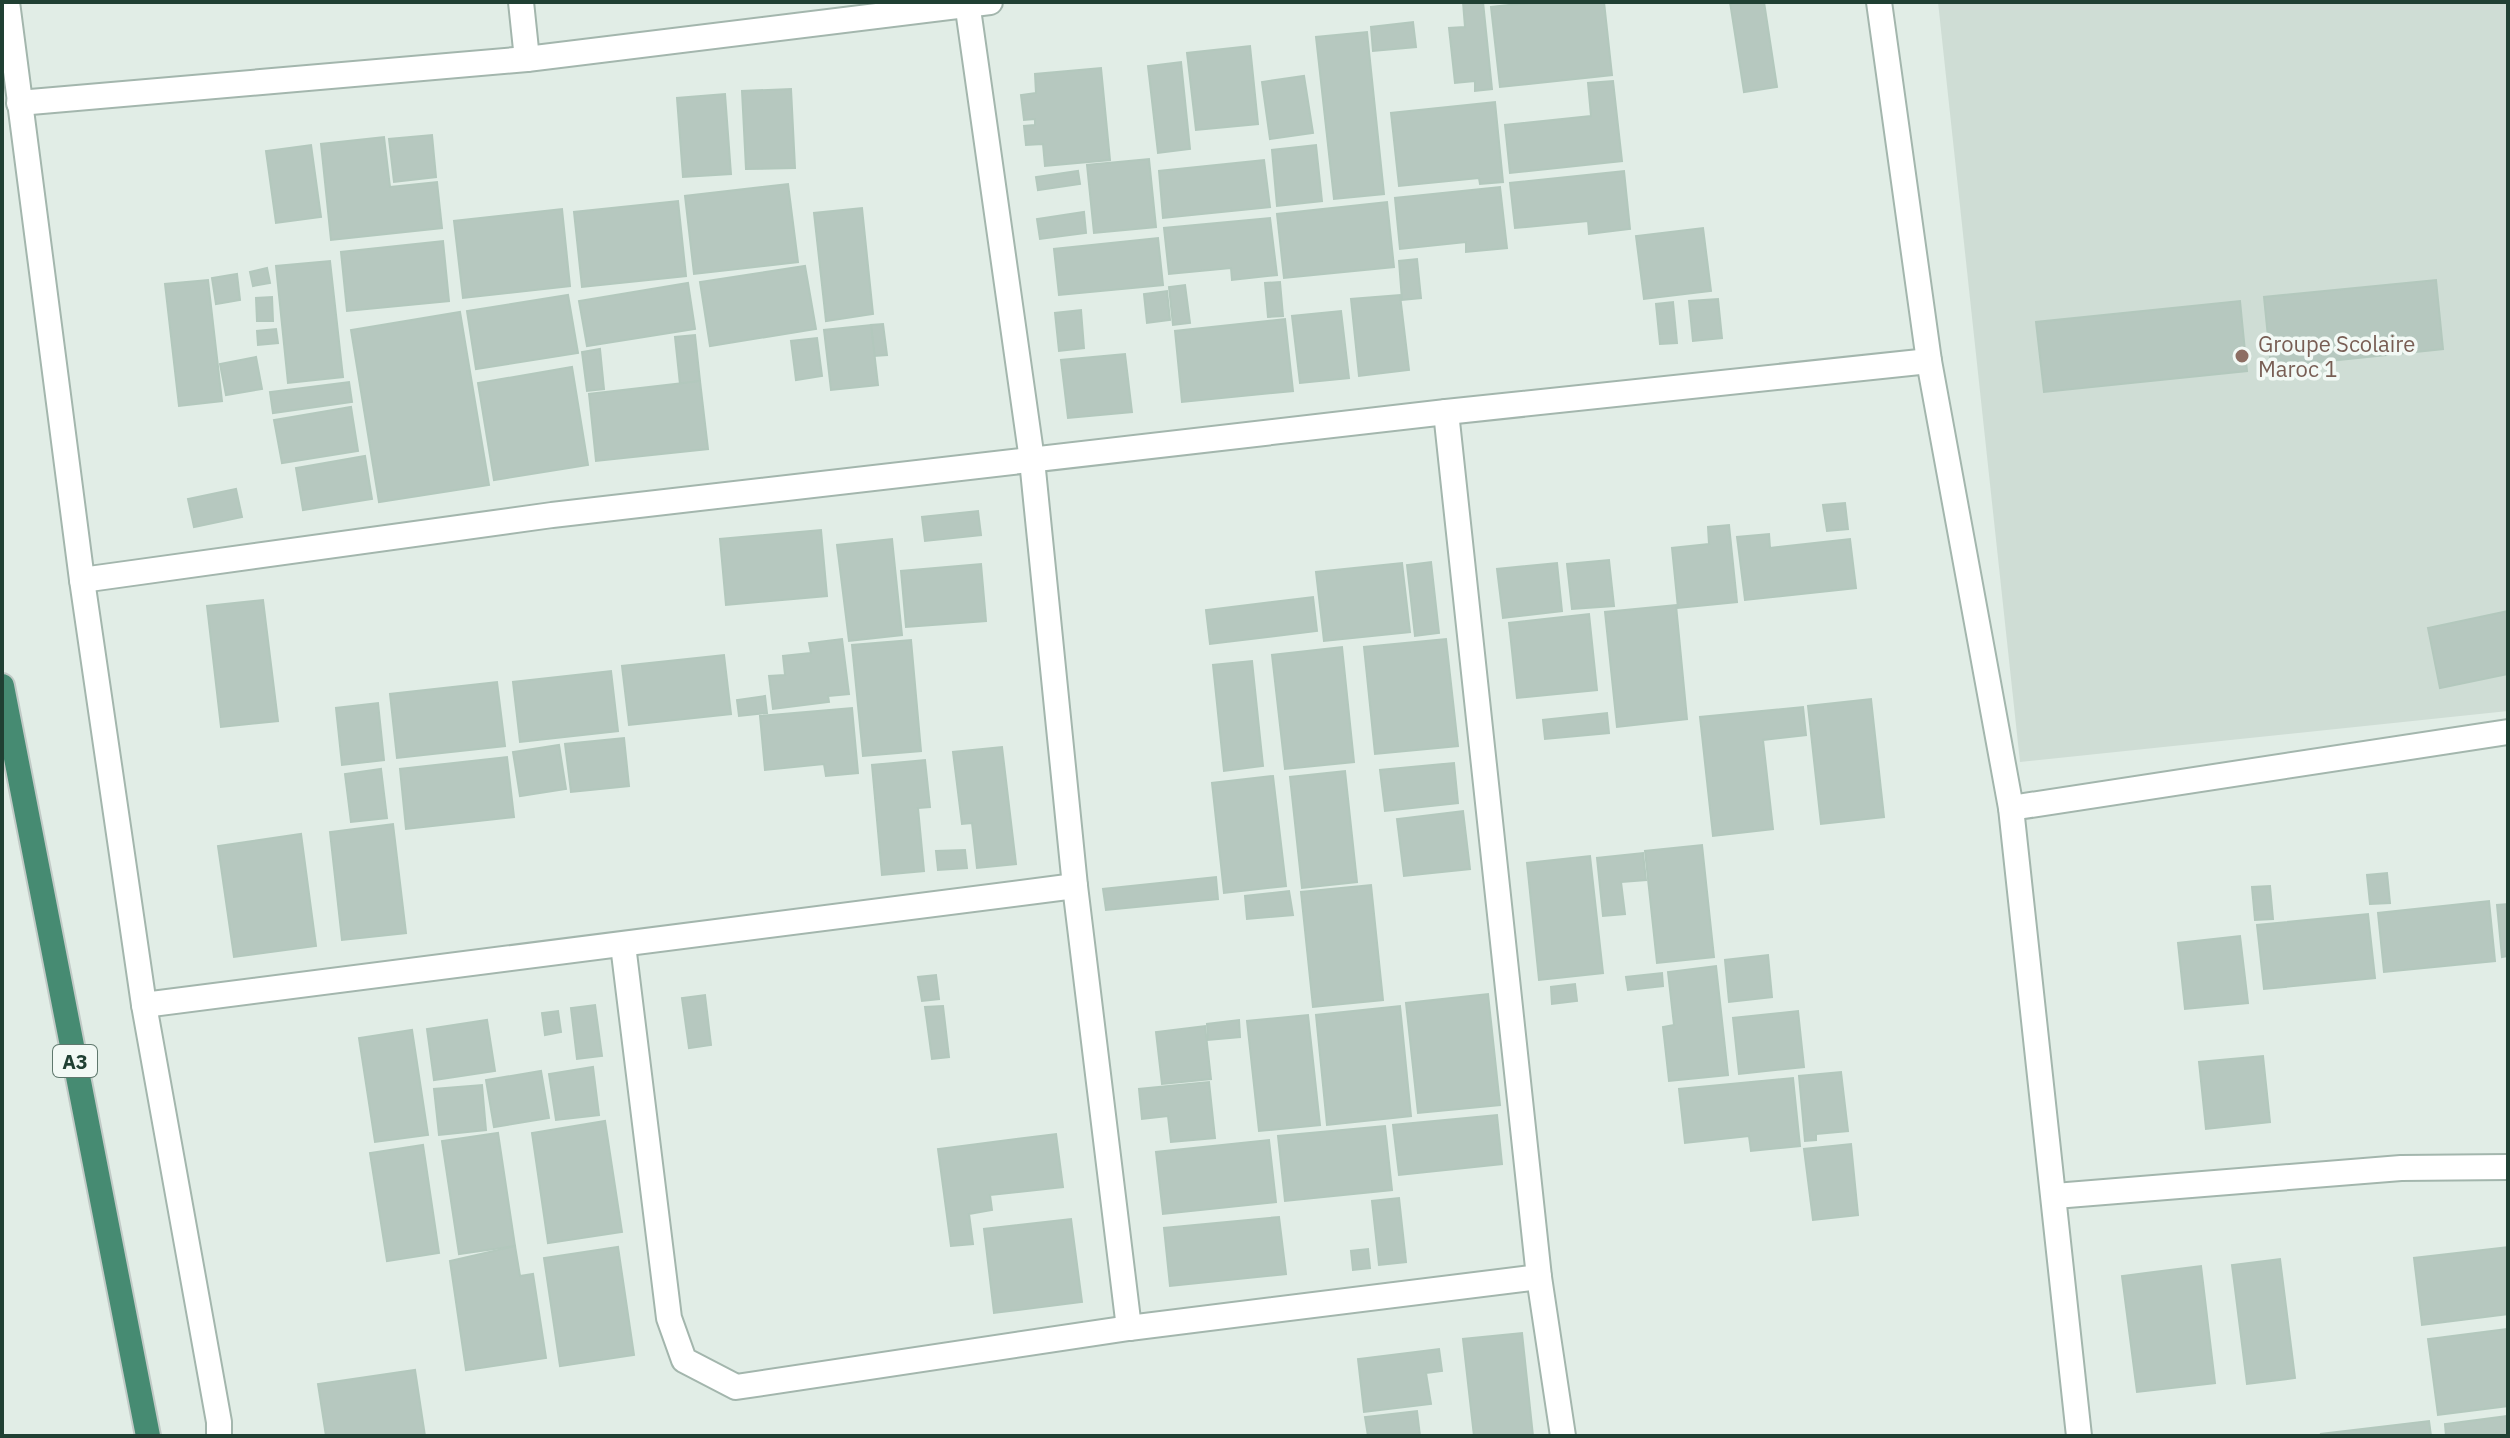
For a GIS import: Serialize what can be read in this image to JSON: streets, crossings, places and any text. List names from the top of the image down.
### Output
{
  "streets": {
    "highway": ["A3"]
  },
  "places": ["Groupe Scolaire Maroc 1"]
}
